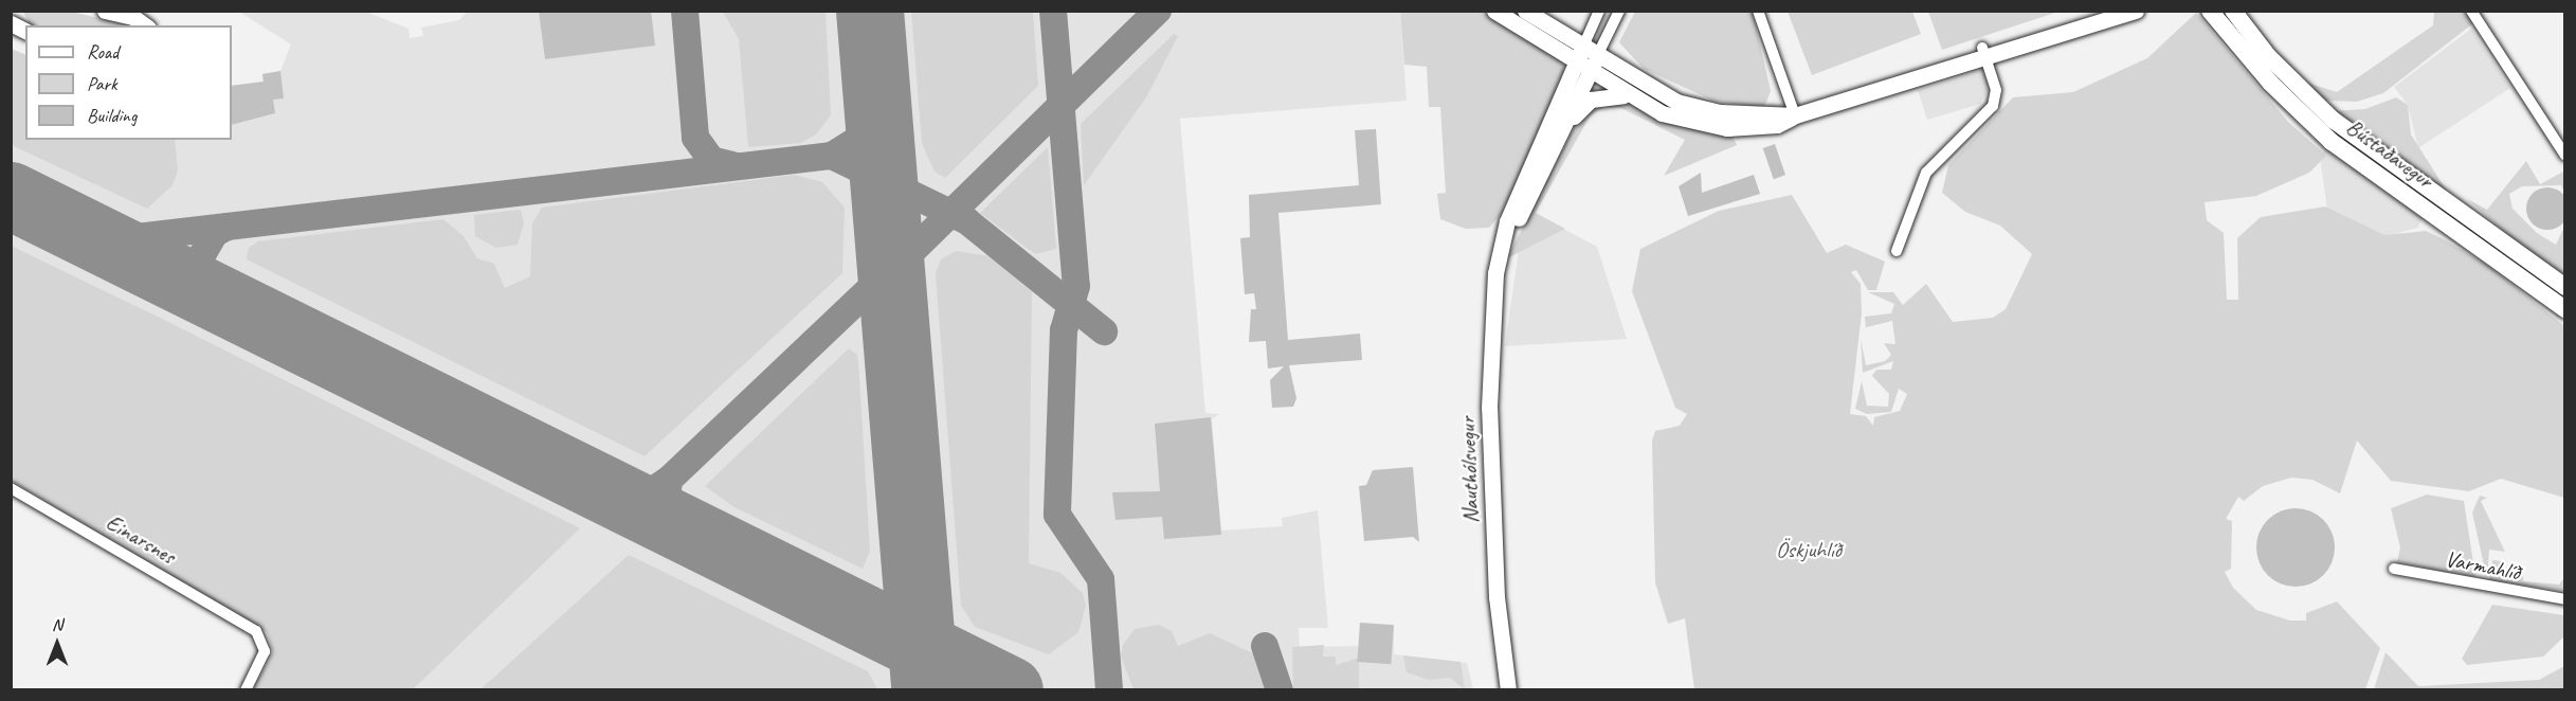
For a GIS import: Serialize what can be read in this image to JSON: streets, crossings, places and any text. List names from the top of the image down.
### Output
{
  "streets": {
    "main road": ["Bústaðavegur"],
    "street": ["Nauthólsvegur", "Einarsnes", "Varmahlíð"]
  },
  "parks": ["Öskjuhlíð"],
  "legend": ["Road", "Park", "Building"],
  "north": "top"
}
